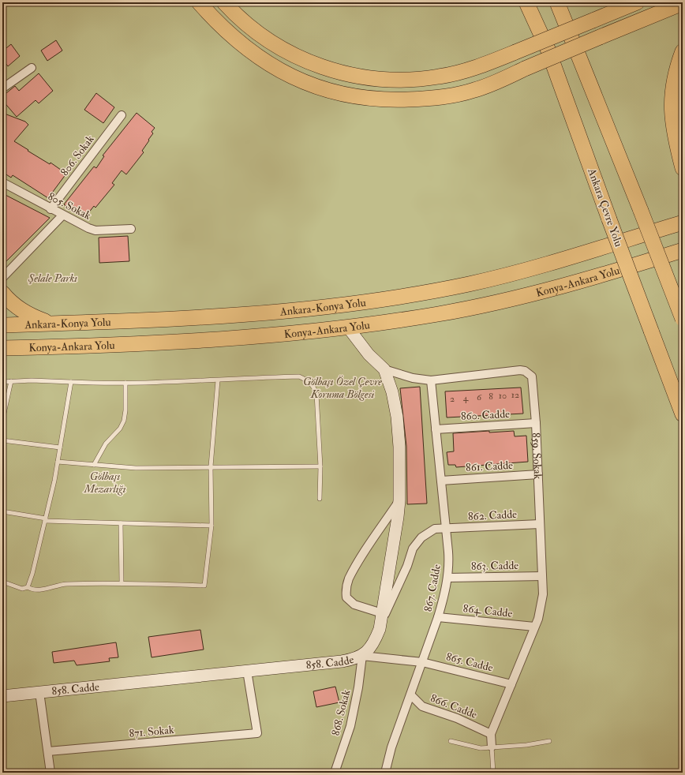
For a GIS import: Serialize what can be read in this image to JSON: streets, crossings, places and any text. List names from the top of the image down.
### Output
{
  "streets": {
    "highway": ["Ankara Çevre Yolu", "Konya-Ankara Yolu", "Ankara-Konya Yolu"],
    "street": [
      "806. Sokak",
      "805. Sokak",
      "860. Cadde",
      "859. Sokak",
      "861. Cadde",
      "862. Cadde",
      "863. Cadde",
      "867. Cadde",
      "864. Cadde",
      "858. Cadde",
      "865. Cadde",
      "866. Cadde",
      "868. Sokak",
      "871. Sokak"
    ]
  },
  "crossings": [
    ["806. Sokak", "805. Sokak"],
    ["Konya-Ankara Yolu", "859. Sokak"],
    ["860. Cadde", "859. Sokak"],
    ["860. Cadde", "867. Cadde"],
    ["859. Sokak", "861. Cadde"],
    ["859. Sokak", "862. Cadde"],
    ["859. Sokak", "863. Cadde"],
    ["859. Sokak", "867. Cadde"],
    ["859. Sokak", "864. Cadde"],
    ["859. Sokak", "858. Cadde"],
    ["859. Sokak", "865. Cadde"],
    ["859. Sokak", "866. Cadde"],
    ["861. Cadde", "867. Cadde"],
    ["862. Cadde", "867. Cadde"],
    ["862. Cadde", "858. Cadde"],
    ["863. Cadde", "867. Cadde"],
    ["867. Cadde", "864. Cadde"],
    ["867. Cadde", "865. Cadde"],
    ["867. Cadde", "866. Cadde"],
    ["858. Cadde", "868. Sokak"],
    ["858. Cadde", "871. Sokak"]
  ],
  "parks": ["Şelale Parkı", "Gölbaşı Özel Çevre Koruma Bölgesi", "Gölbaşı Mezarlığı"],
  "house_numbers": [
    "12",
    "10",
    "8",
    "6",
    "4",
    "2"
  ]
}
